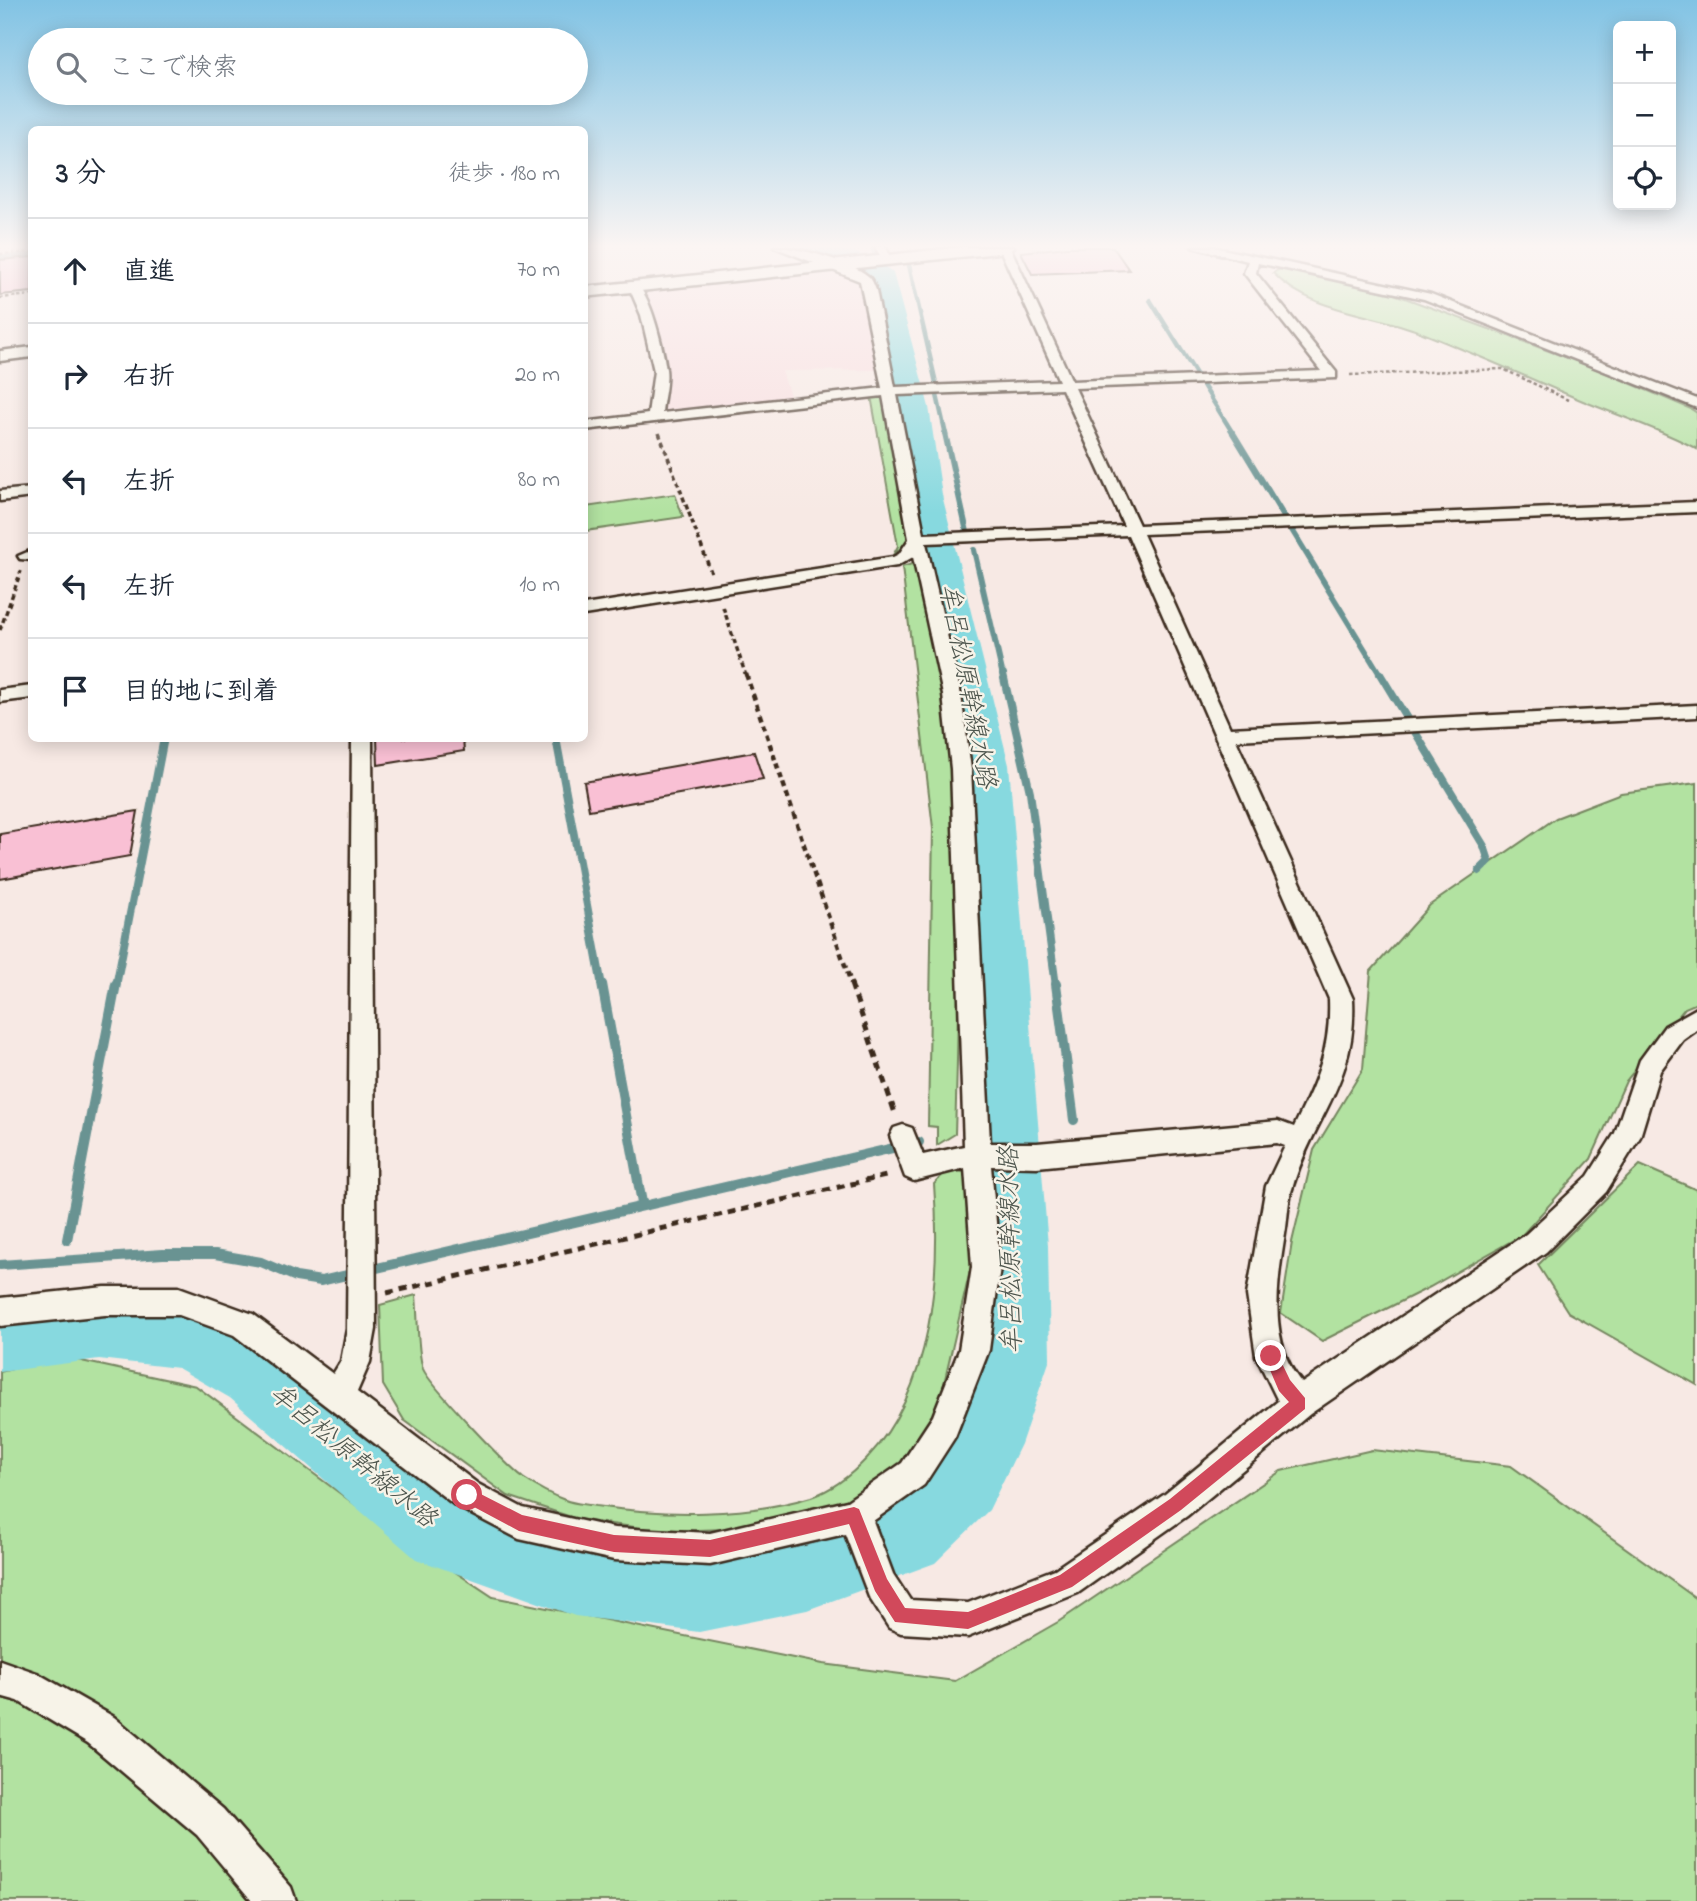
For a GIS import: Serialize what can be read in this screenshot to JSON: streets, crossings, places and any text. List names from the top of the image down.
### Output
{
  "water": ["牟呂松原幹線水路"],
  "page": {
    "map_buttons": ["+", "−"],
    "search": "ここで検索",
    "heading": ["3 分", "徒歩 · 180 m"],
    "list": [
      ["直進", "70 m"],
      ["右折", "20 m"],
      ["左折", "80 m"],
      ["左折", "10 m"],
      "目的地に到着"
    ]
  }
}
